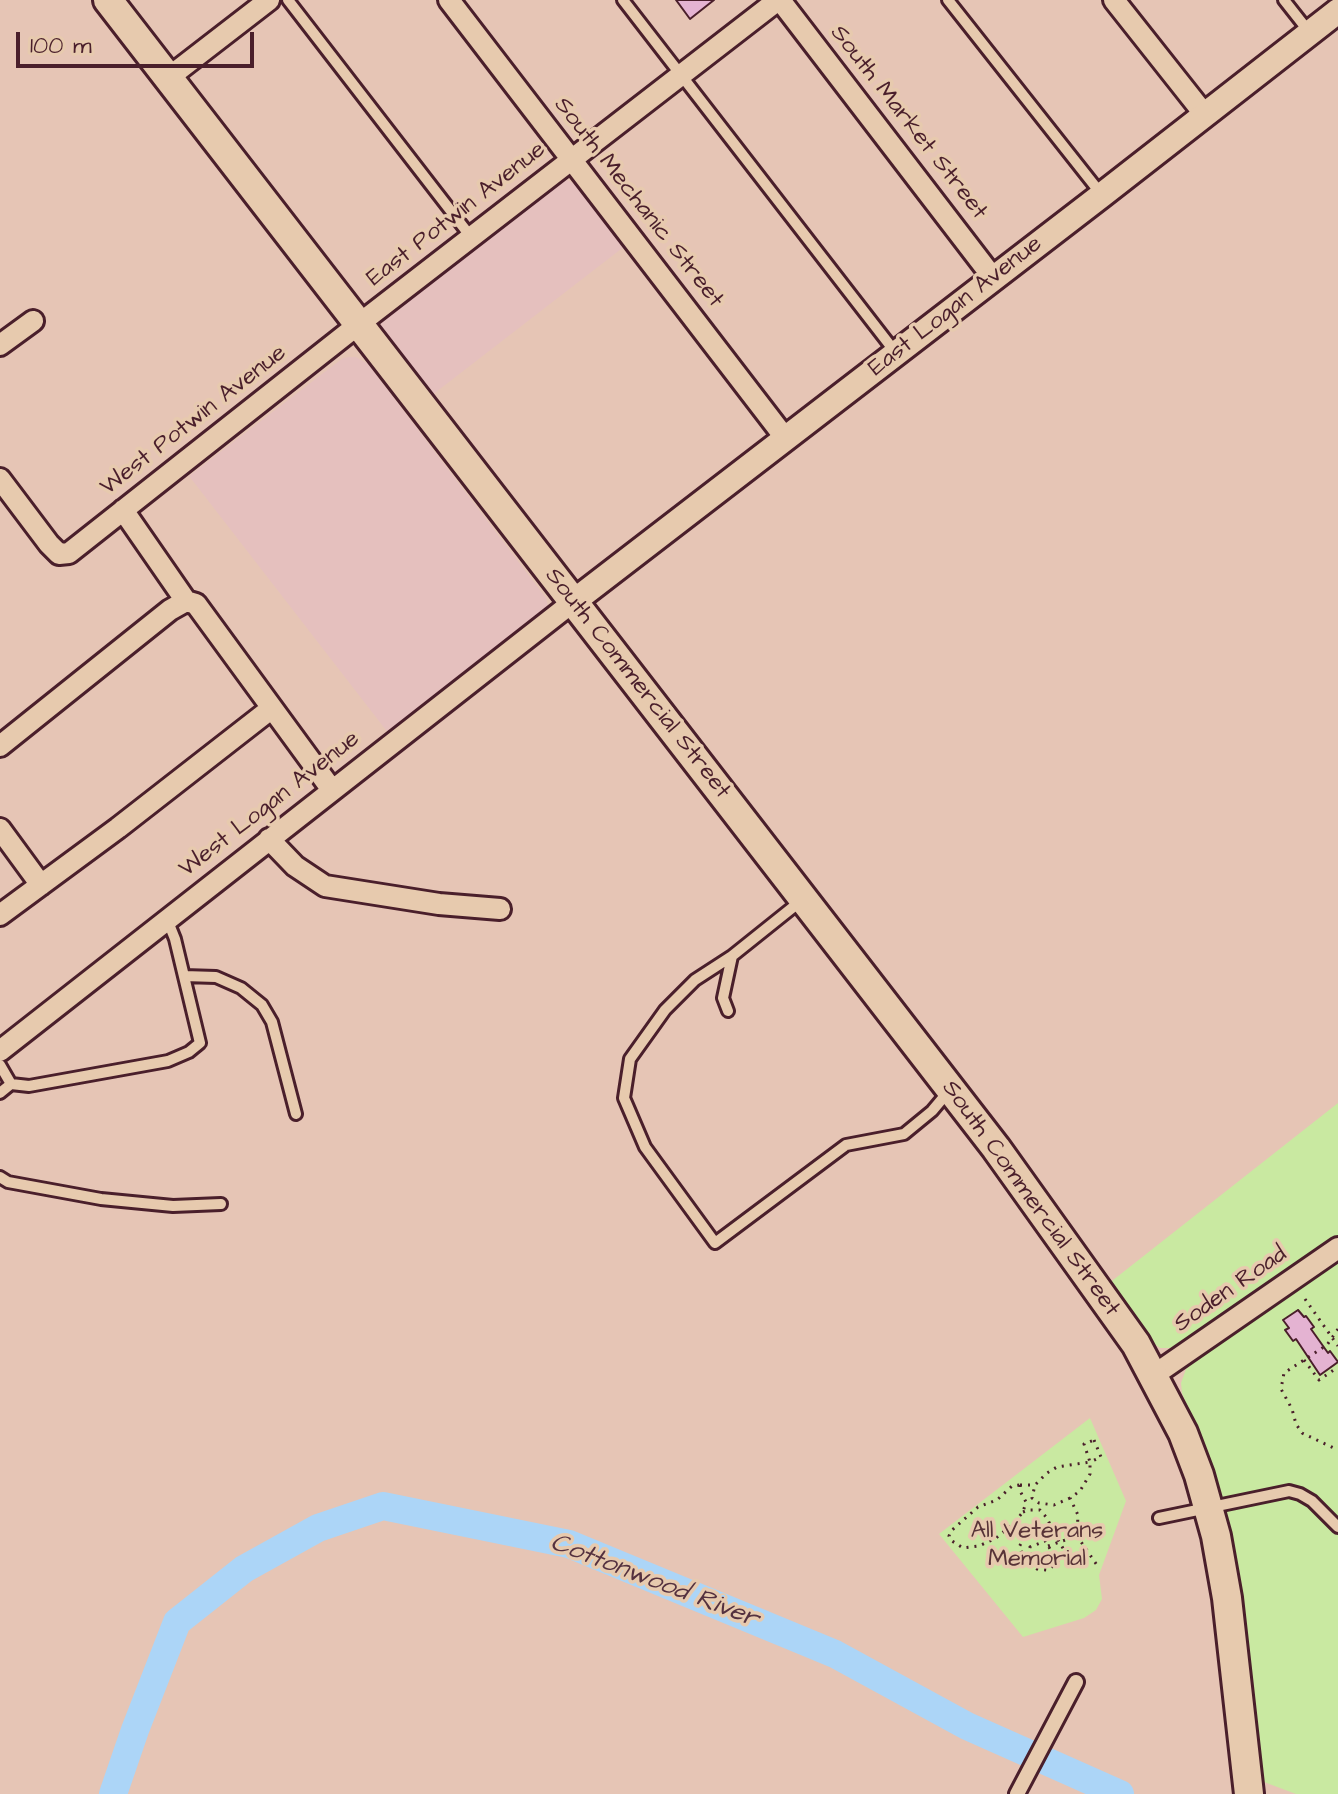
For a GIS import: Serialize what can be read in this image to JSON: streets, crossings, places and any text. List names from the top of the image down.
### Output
{
  "streets": {
    "main road": ["South Commercial Street"],
    "street": [
      "South Market Street",
      "South Mechanic Street",
      "East Potwin Avenue",
      "East Logan Avenue",
      "West Potwin Avenue",
      "West Logan Avenue",
      "Soden Road"
    ]
  },
  "crossings": [
    ["South Market Street", "East Potwin Avenue"],
    ["South Market Street", "East Logan Avenue"],
    ["South Mechanic Street", "East Potwin Avenue"],
    ["South Mechanic Street", "East Logan Avenue"],
    ["East Potwin Avenue", "West Potwin Avenue"],
    ["East Potwin Avenue", "South Commercial Street"],
    ["East Logan Avenue", "South Commercial Street"],
    ["East Logan Avenue", "West Logan Avenue"],
    ["West Potwin Avenue", "South Commercial Street"],
    ["South Commercial Street", "West Logan Avenue"],
    ["South Commercial Street", "Soden Road"]
  ],
  "water": ["Cottonwood River"],
  "parks": ["All Veterans Memorial"],
  "scale_bar": "100 m"
}
